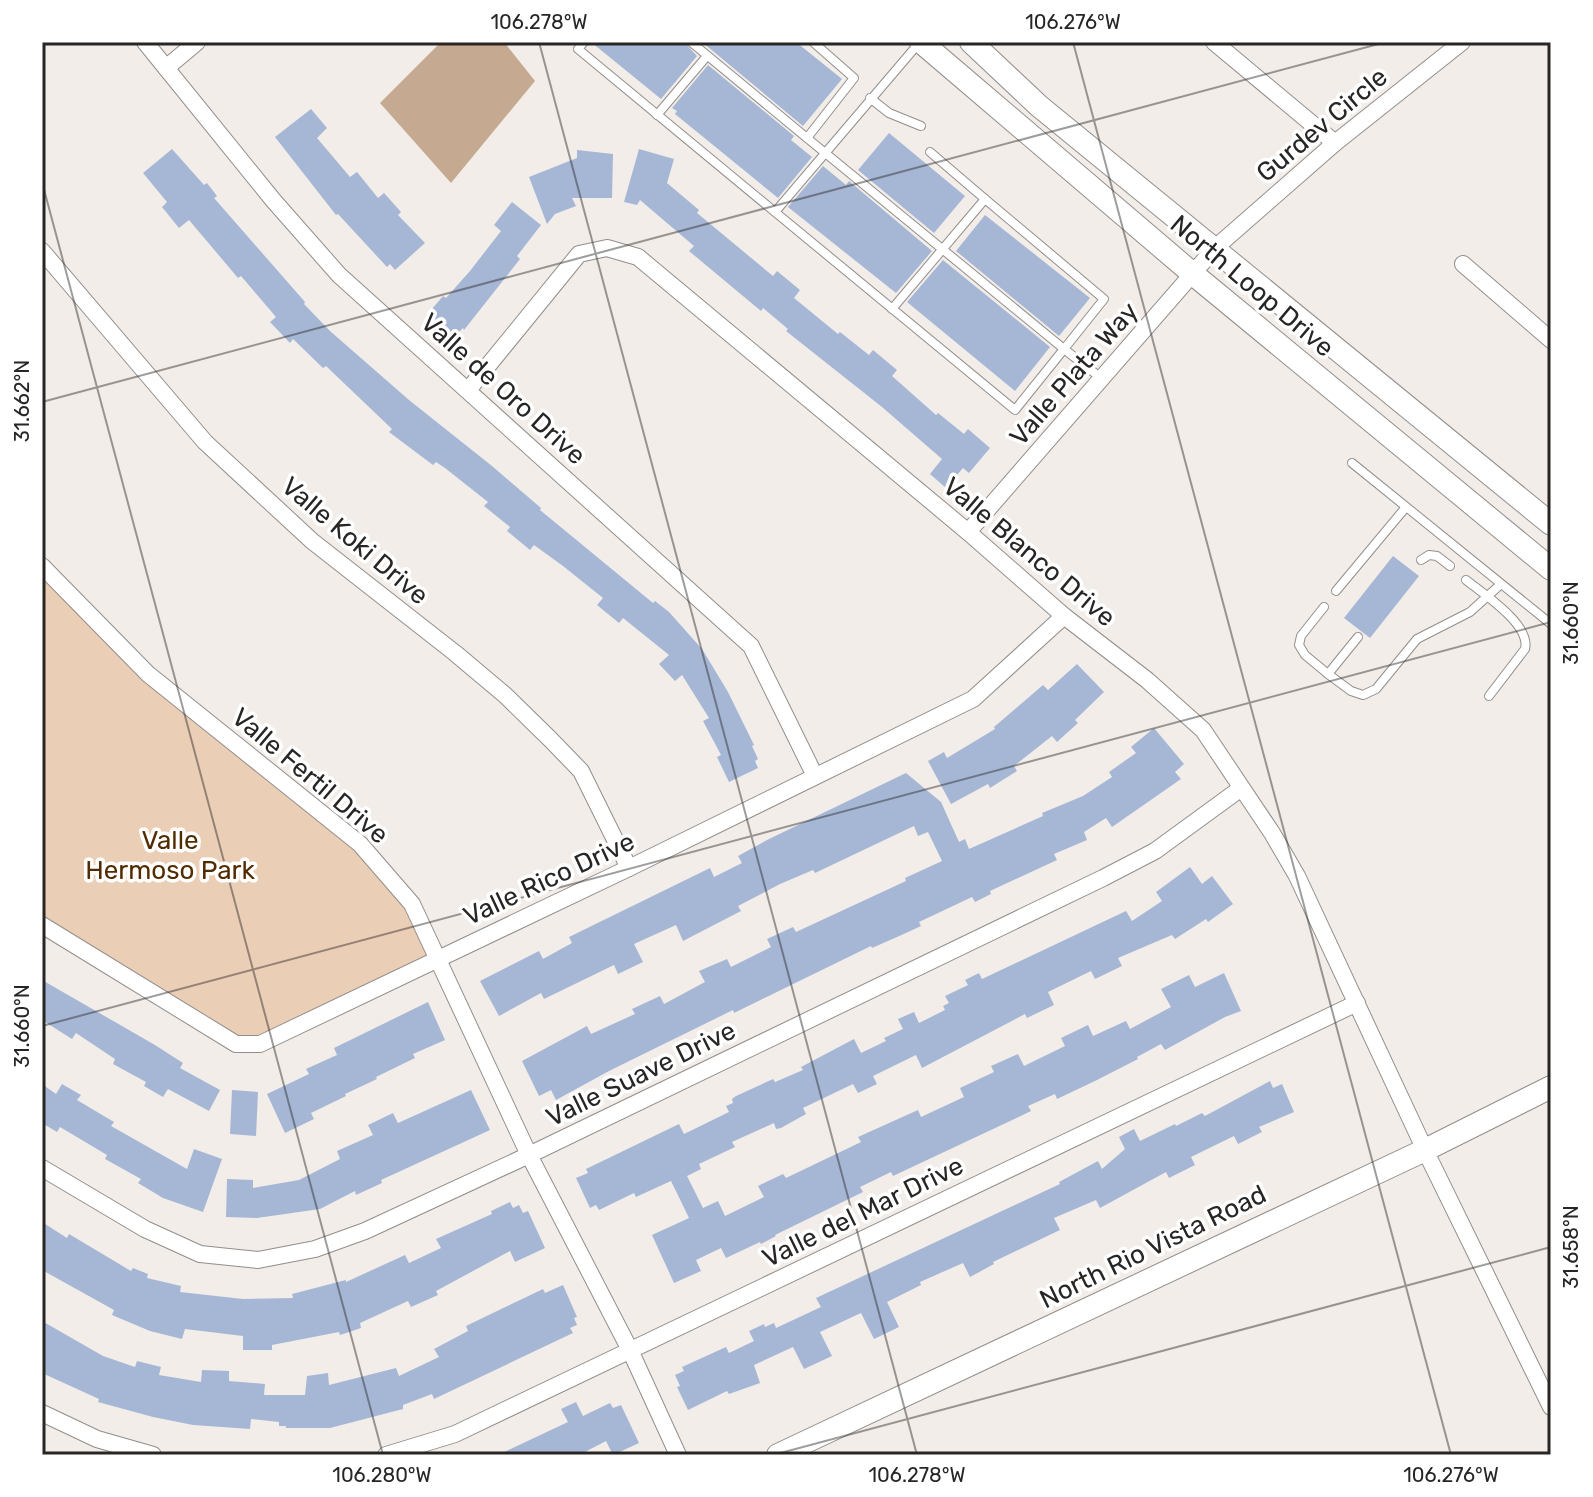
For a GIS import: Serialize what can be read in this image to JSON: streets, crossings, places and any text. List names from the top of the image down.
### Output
{
  "streets": {
    "main road": ["North Loop Drive", "North Rio Vista Road"],
    "street": [
      "Gurdev Circle",
      "Valle Plata Way",
      "Valle de Oro Drive",
      "Valle Koki Drive",
      "Valle Blanco Drive",
      "Valle Fertil Drive",
      "Valle Rico Drive",
      "Valle Suave Drive",
      "Valle del Mar Drive"
    ]
  },
  "crossings": [
    ["Gurdev Circle", "North Loop Drive"],
    ["Gurdev Circle", "Valle Plata Way"],
    ["North Loop Drive", "Valle Plata Way"],
    ["Valle Plata Way", "Valle Blanco Drive"],
    ["Valle de Oro Drive", "Valle Blanco Drive"],
    ["Valle de Oro Drive", "Valle Rico Drive"],
    ["Valle Koki Drive", "Valle Rico Drive"],
    ["Valle Blanco Drive", "Valle Rico Drive"],
    ["Valle Blanco Drive", "Valle Suave Drive"],
    ["Valle Blanco Drive", "Valle del Mar Drive"],
    ["Valle Blanco Drive", "North Rio Vista Road"],
    ["Valle Fertil Drive", "Valle Rico Drive"],
    ["Valle Fertil Drive", "Valle Suave Drive"],
    ["Valle Fertil Drive", "Valle del Mar Drive"]
  ],
  "parks": ["Valle Hermoso Park"],
  "coordinates": [
    "106.278°W",
    "106.276°W",
    "31.662°N",
    "31.660°N",
    "31.658°N",
    "106.280°W"
  ]
}
